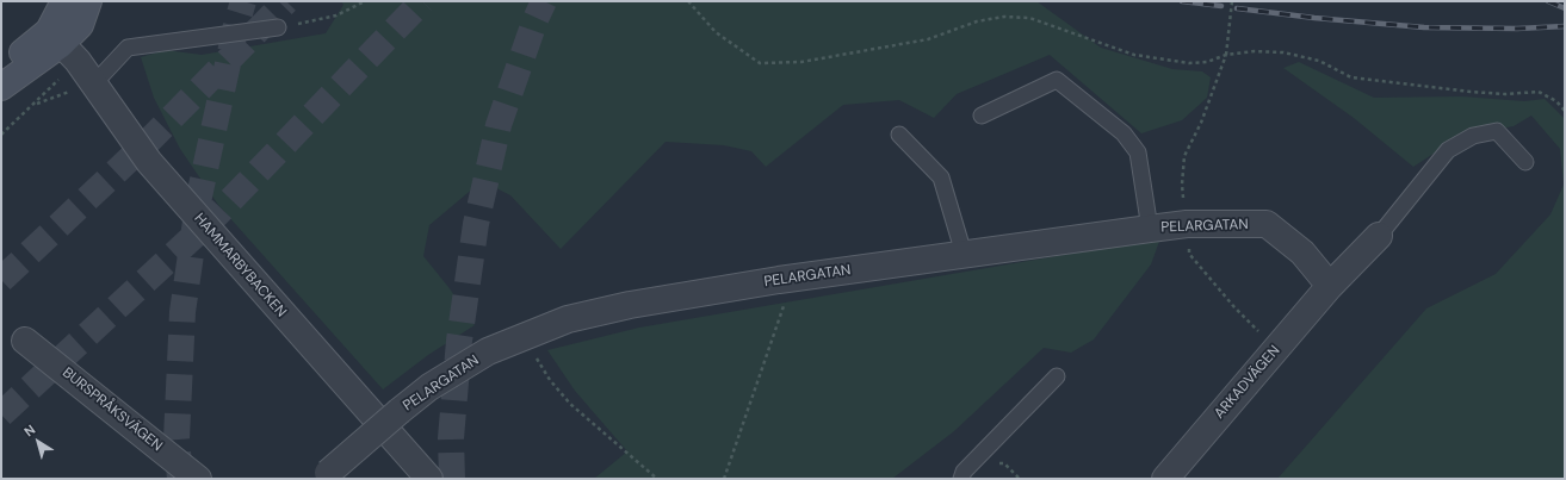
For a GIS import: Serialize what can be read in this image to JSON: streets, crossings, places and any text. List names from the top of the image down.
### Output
{
  "streets": {
    "street": [
      "PELARGATAN",
      "HAMMARBYBACKEN",
      "ARKADVÄGEN",
      "BURSPRÅKSVÄGEN"
    ]
  },
  "crossings": [
    ["PELARGATAN", "ARKADVÄGEN"]
  ],
  "north": "top left"
}
